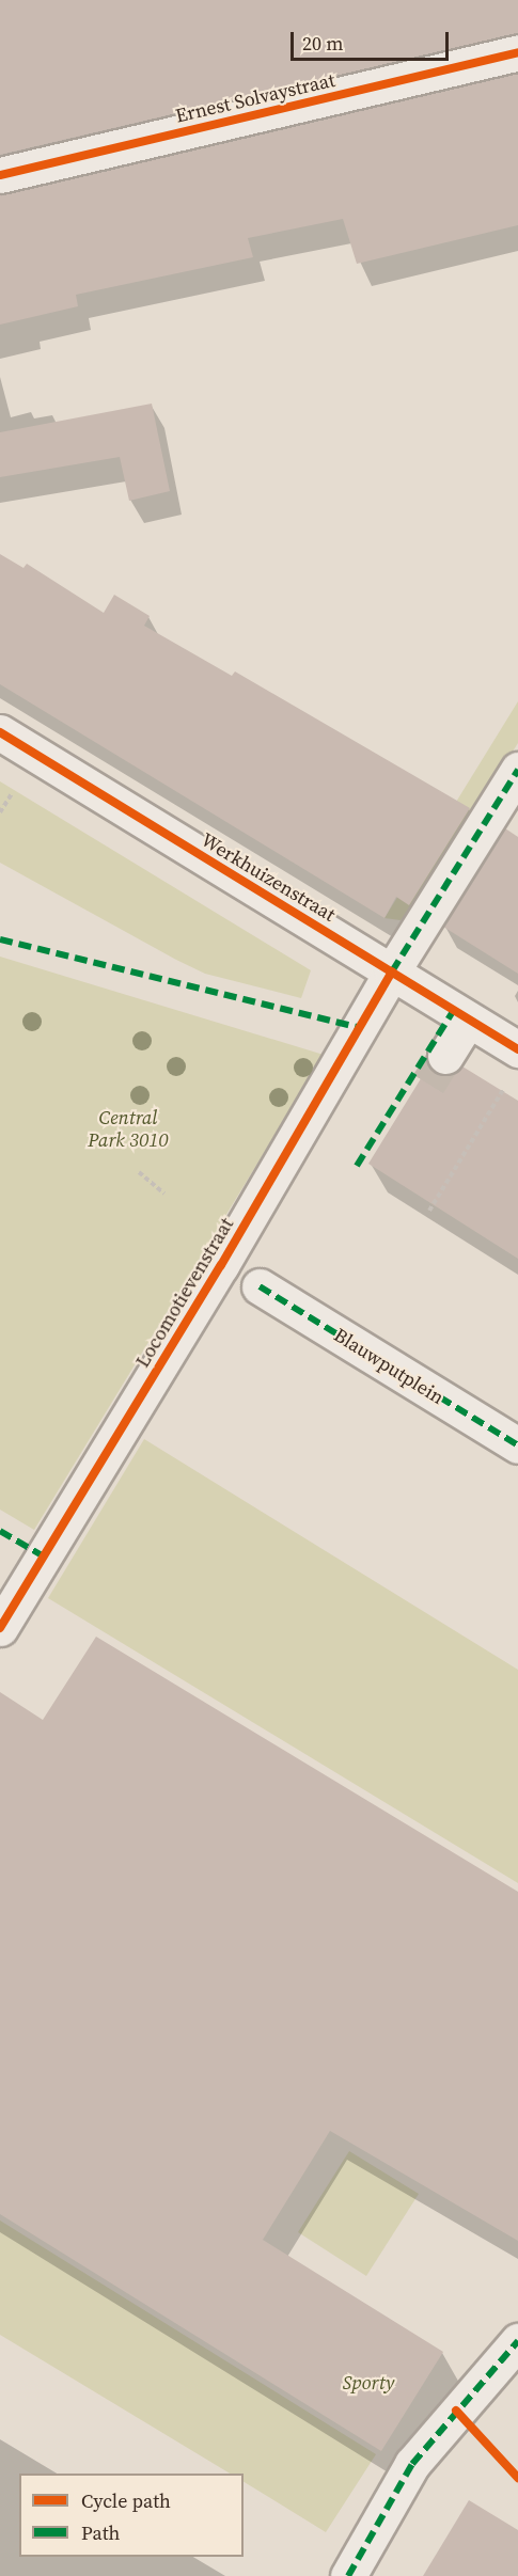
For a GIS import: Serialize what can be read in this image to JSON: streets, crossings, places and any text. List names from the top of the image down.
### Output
{
  "streets": {
    "street": [
      "Ernest Solvaystraat",
      "Werkhuizenstraat",
      "Locomotievenstraat",
      "Blauwputplein"
    ]
  },
  "crossings": [
    ["Werkhuizenstraat", "Locomotievenstraat"]
  ],
  "parks": ["Central Park 3010", "Sporty"],
  "legend": ["Cycle path", "Path"],
  "scale_bar": "20 m"
}
